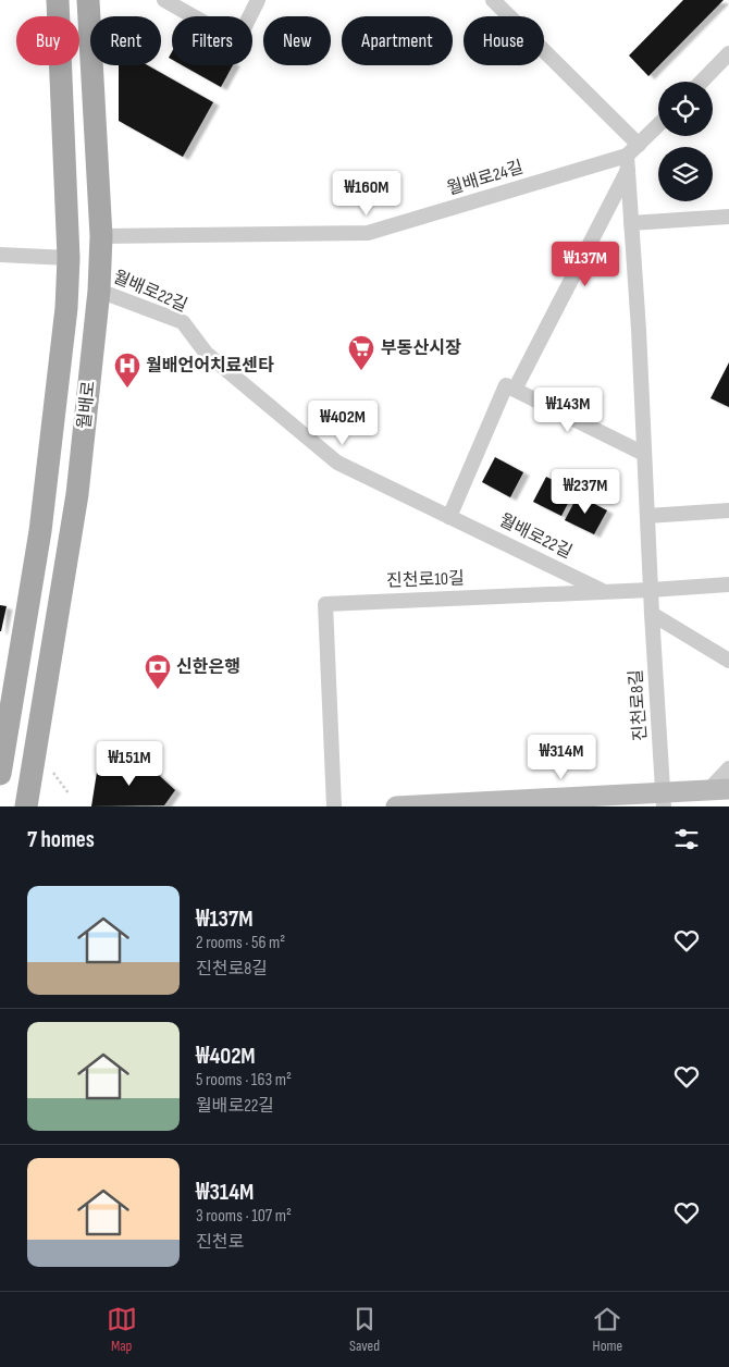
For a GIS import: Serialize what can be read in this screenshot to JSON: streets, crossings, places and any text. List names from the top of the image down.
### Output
{
  "streets": {
    "main road": ["월배로"],
    "street": [
      "월배로24길",
      "월배로22길",
      "진천로10길",
      "진천로8길"
    ]
  },
  "crossings": [
    ["월배로24길", "월배로"],
    ["월배로24길", "진천로8길"],
    ["월배로22길", "월배로"],
    ["월배로22길", "진천로10길"],
    ["진천로10길", "진천로8길"]
  ],
  "places": {
    "supermarket": ["부동산시장"],
    "hospital": ["월배언어치료센타"],
    "bank": ["신한은행"]
  },
  "page": {
    "chip": [
      "Buy",
      "Rent",
      "Filters",
      "New",
      "Apartment",
      "House"
    ],
    "price": [
      "₩160M",
      "₩137M",
      "₩143M",
      "₩402M",
      "₩237M",
      "₩314M",
      "₩151M"
    ],
    "heading": "7 homes",
    "list": [
      {
        "name": "₩137M",
        "note": "2 rooms · 56 m² · 진천로8길"
      },
      {
        "name": "₩402M",
        "note": "5 rooms · 163 m² · 월배로22길"
      },
      {
        "name": "₩314M",
        "note": "3 rooms · 107 m² · 진천로"
      }
    ],
    "tabs": ["Map", "Saved", "Home"]
  }
}
